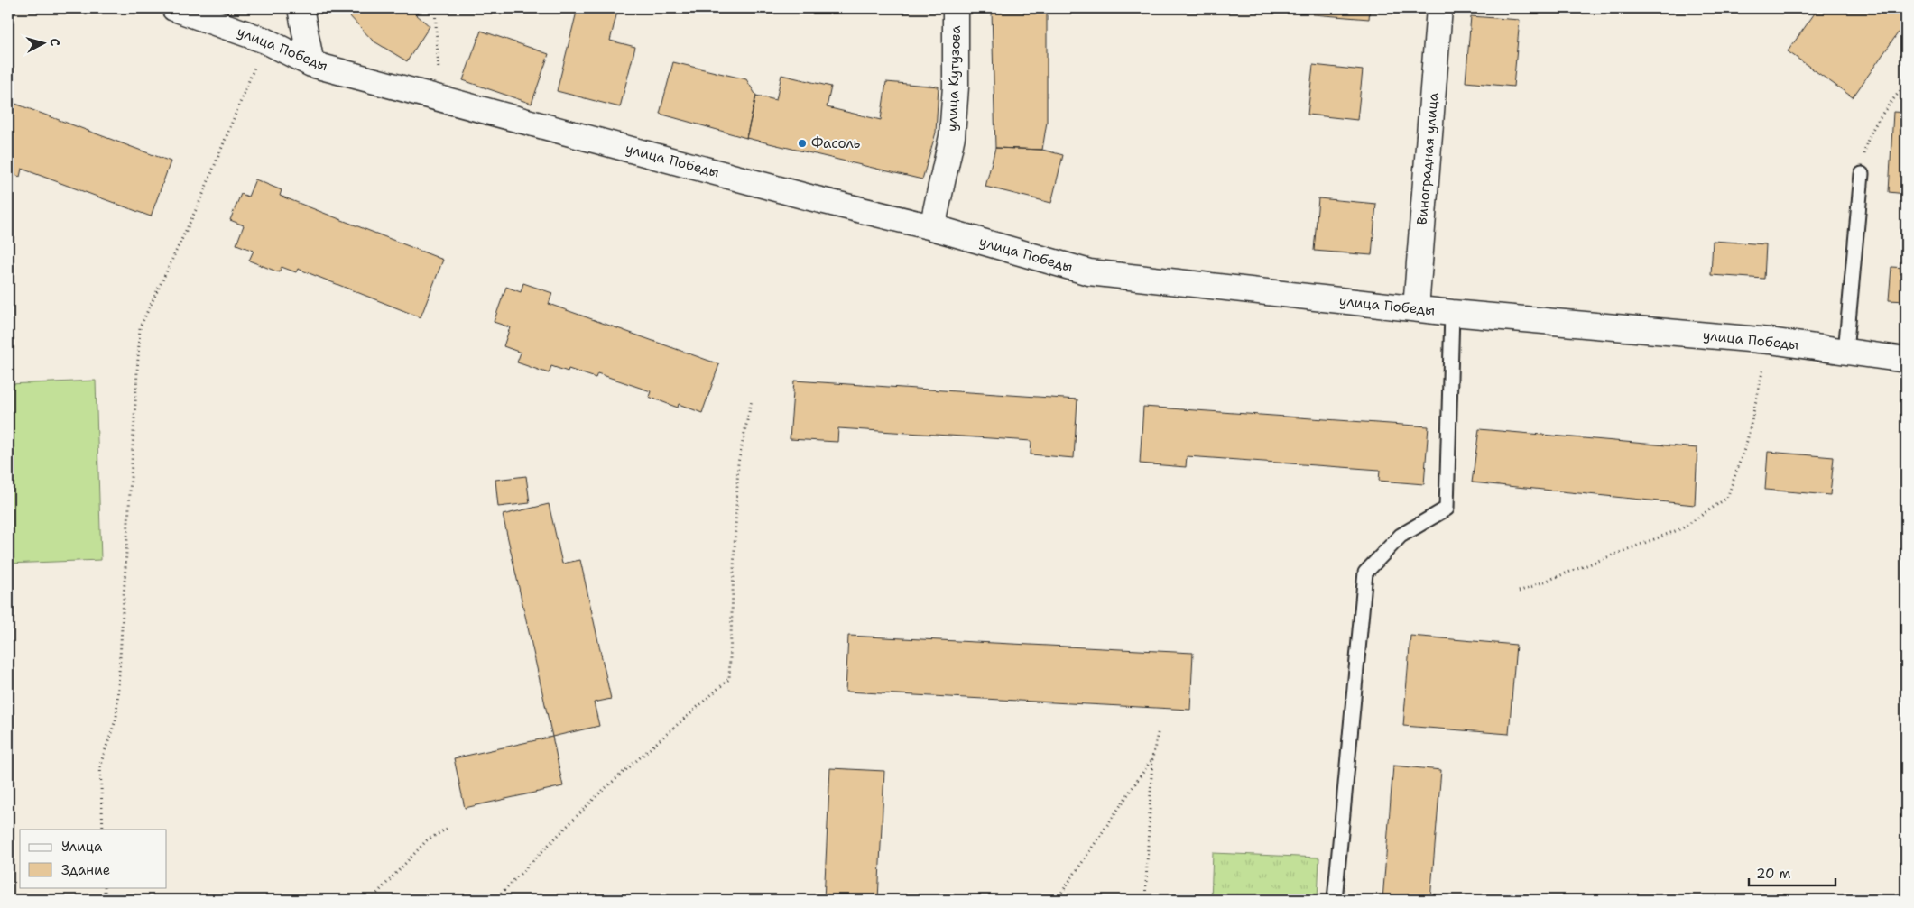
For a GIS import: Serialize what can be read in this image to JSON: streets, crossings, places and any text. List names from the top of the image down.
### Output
{
  "streets": {
    "street": ["улица Победы", "улица Кутузова", "Виноградная улица"]
  },
  "crossings": [
    ["улица Победы", "улица Кутузова"],
    ["улица Победы", "Виноградная улица"]
  ],
  "places": ["Фасоль"],
  "legend": ["Улица", "Здание"],
  "scale_bar": "20 m",
  "north": "right"
}
